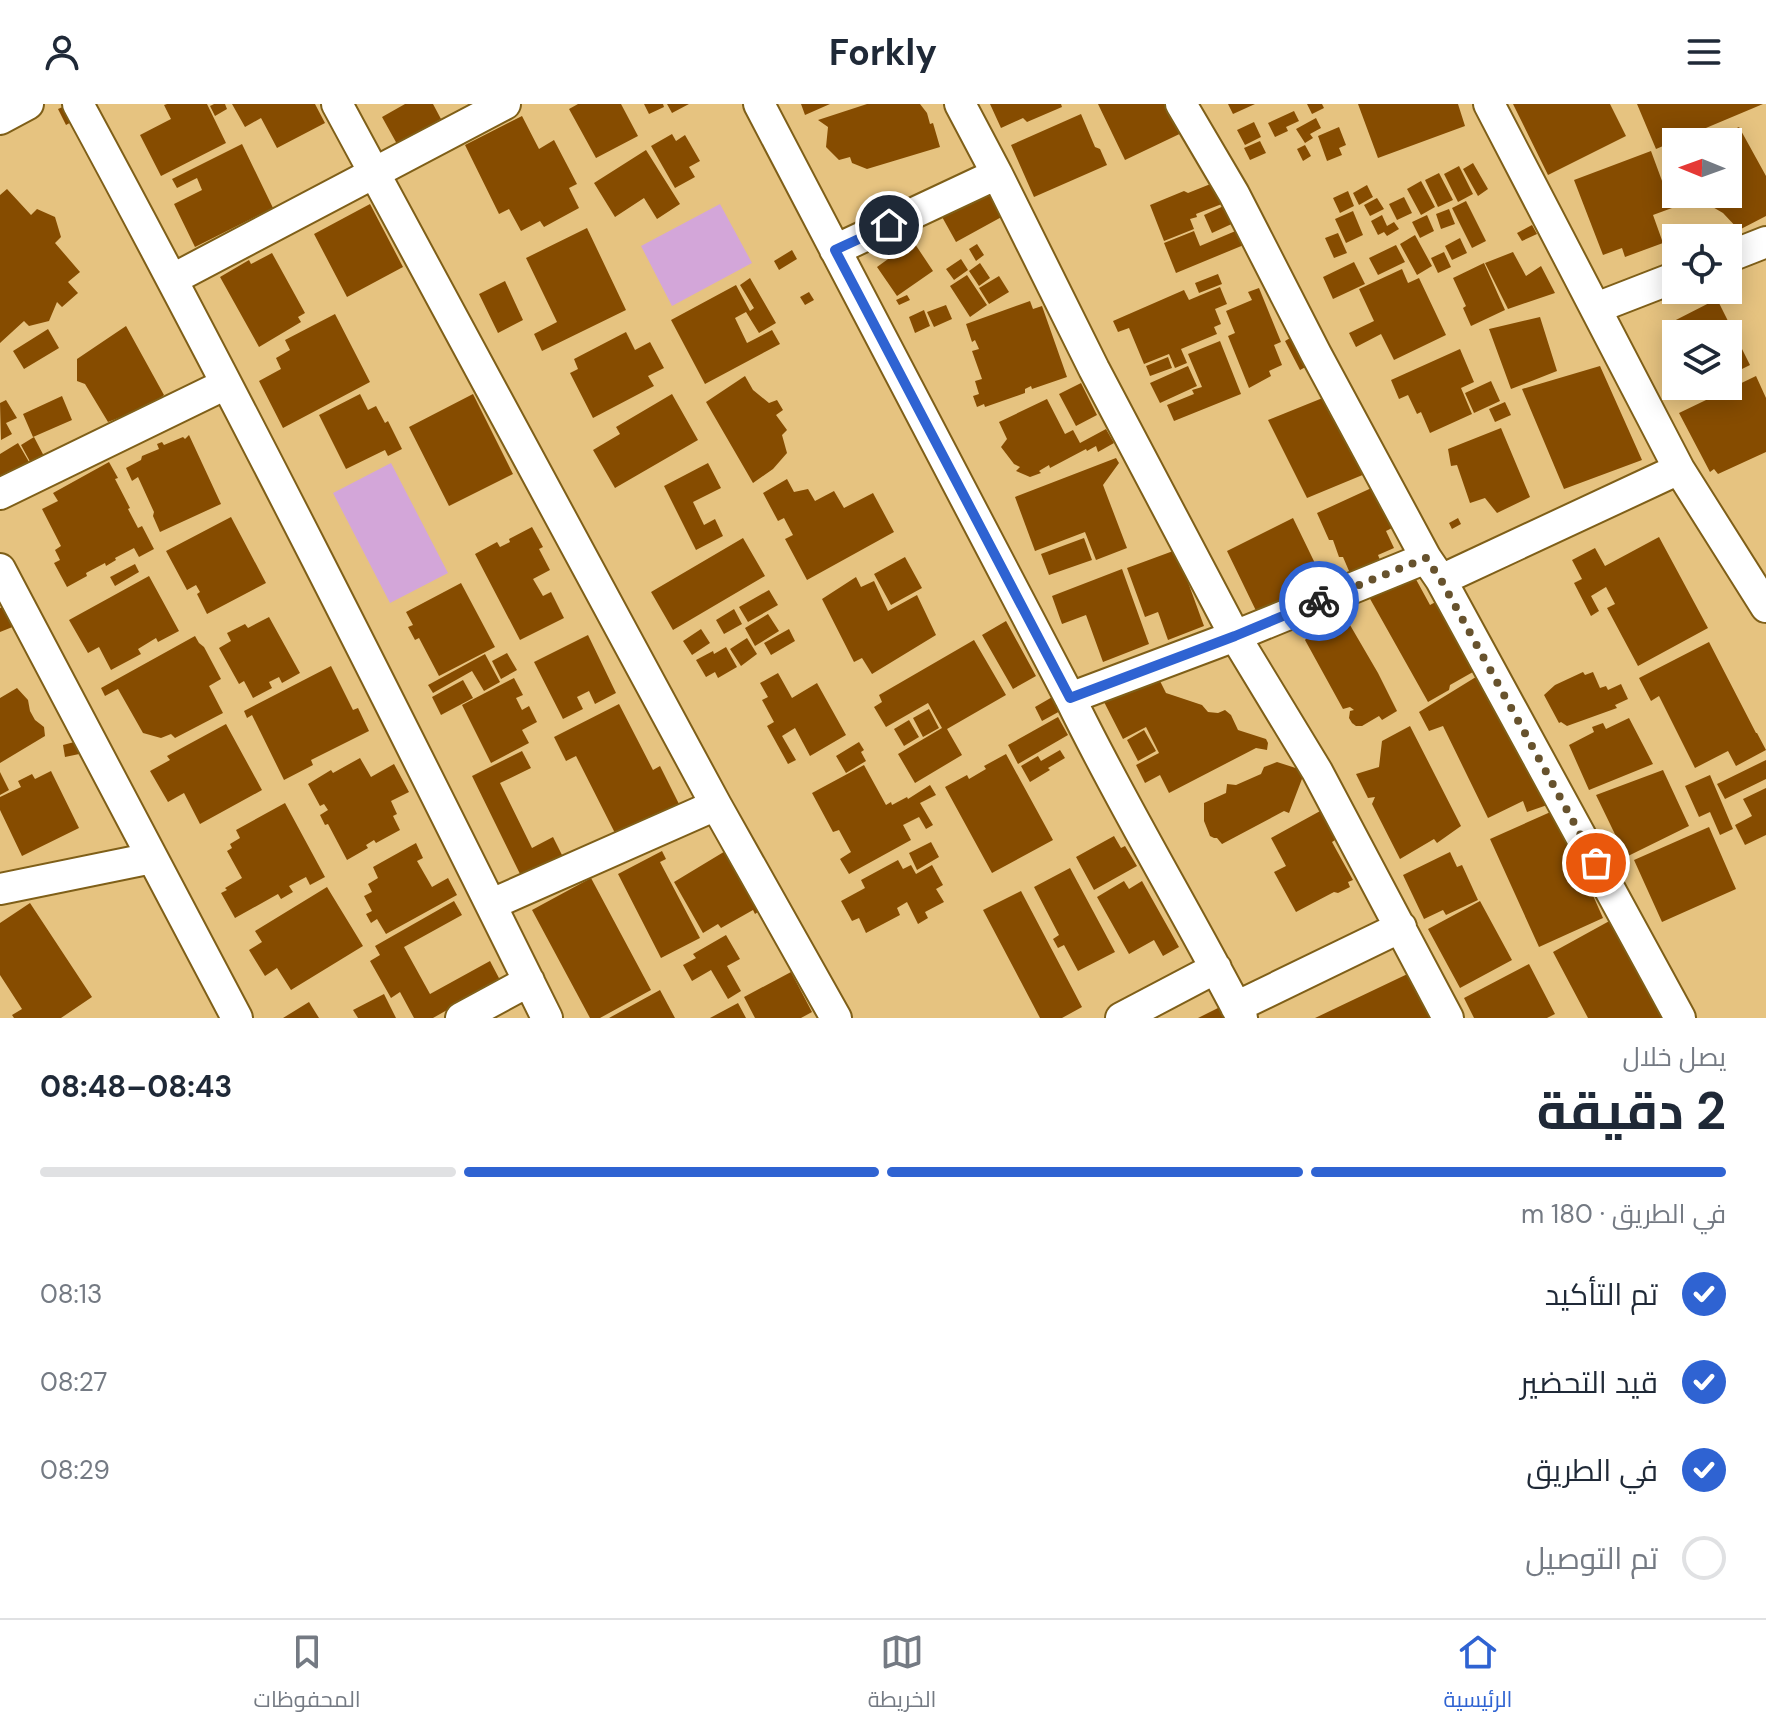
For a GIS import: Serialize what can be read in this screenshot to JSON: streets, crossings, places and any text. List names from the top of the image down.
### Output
{
  "north": "left",
  "page": {
    "header": "Forkly",
    "heading": ["2 دقيقة", "يصل خلال", "08:43–08:48"],
    "bar": "في الطريق · 180 m",
    "list": [
      ["تم التأكيد", "08:13"],
      ["قيد التحضير", "08:27"],
      ["في الطريق", "08:29"],
      "تم التوصيل"
    ],
    "tabs": ["الرئيسية", "الخريطة", "المحفوظات"]
  }
}
